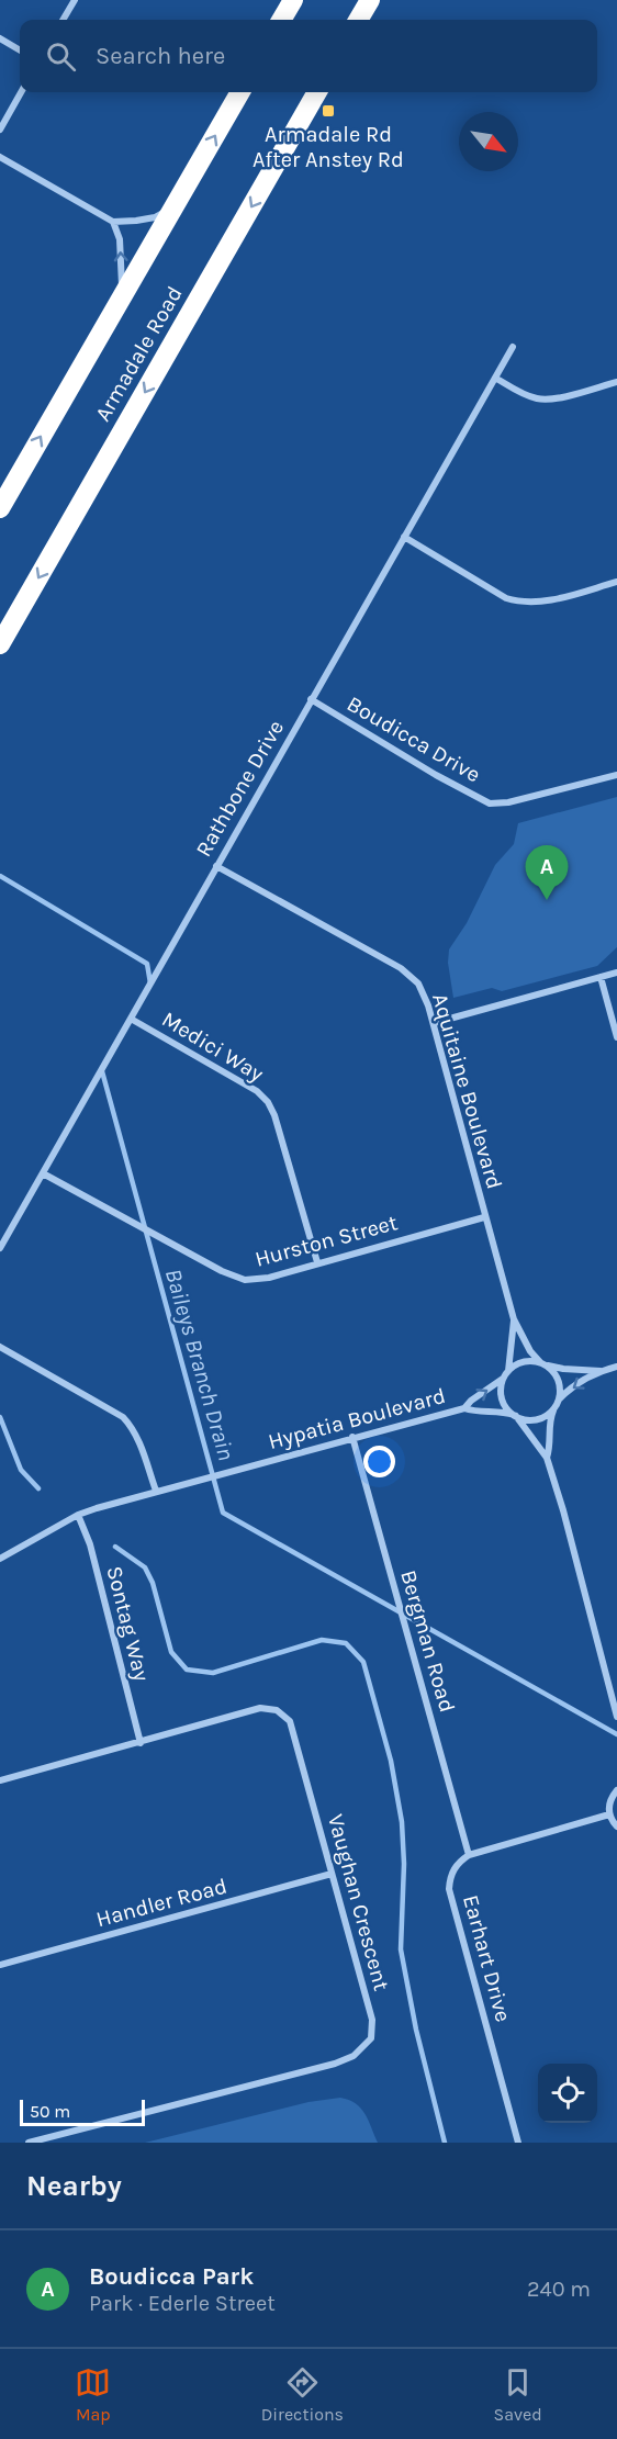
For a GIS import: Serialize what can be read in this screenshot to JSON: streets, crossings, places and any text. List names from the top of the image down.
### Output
{
  "streets": {
    "highway": ["Armadale Road"],
    "street": [
      "Boudicca Drive",
      "Rathbone Drive",
      "Medici Way",
      "Aquitaine Boulevard",
      "Hurston Street",
      "Hypatia Boulevard",
      "Sontag Way",
      "Bergman Road",
      "Handler Road",
      "Vaughan Crescent",
      "Earhart Drive"
    ]
  },
  "crossings": [
    ["Boudicca Drive", "Rathbone Drive"],
    ["Rathbone Drive", "Medici Way"],
    ["Rathbone Drive", "Aquitaine Boulevard"],
    ["Rathbone Drive", "Hurston Street"],
    ["Medici Way", "Hurston Street"],
    ["Aquitaine Boulevard", "Hurston Street"],
    ["Hypatia Boulevard", "Sontag Way"],
    ["Hypatia Boulevard", "Bergman Road"],
    ["Sontag Way", "Vaughan Crescent"],
    ["Bergman Road", "Earhart Drive"],
    ["Handler Road", "Vaughan Crescent"]
  ],
  "water": ["Baileys Branch Drain"],
  "places": {
    "transit": ["Armadale Rd After Anstey Rd"]
  },
  "scale_bar": "50 m",
  "north": "bottom right",
  "page": {
    "search": "Search here",
    "pins": "A",
    "scale": "50 m",
    "heading": "Nearby",
    "list": [
      {
        "mark": "A",
        "name": "Boudicca Park",
        "note": "Park · Ederle Street",
        "value": "240 m"
      }
    ],
    "nav": ["Map", "Directions", "Saved"]
  }
}
